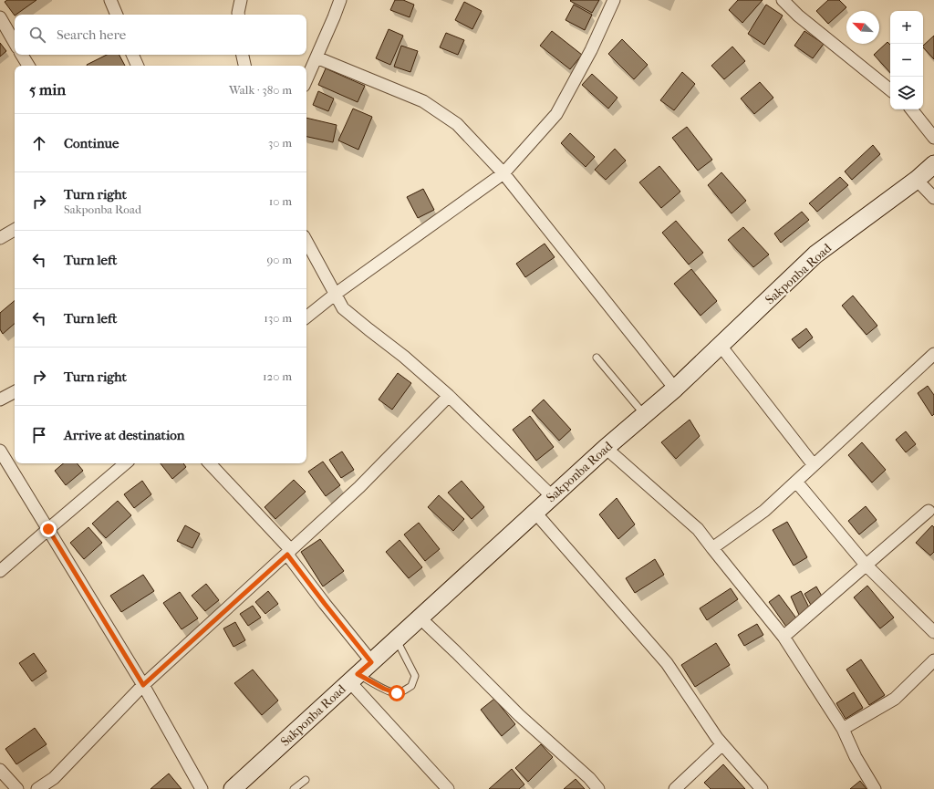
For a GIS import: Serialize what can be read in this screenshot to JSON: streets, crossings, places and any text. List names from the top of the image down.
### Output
{
  "streets": {
    "main road": ["Sakponba Road"]
  },
  "north": "top left",
  "page": {
    "map_buttons": ["+", "−"],
    "search": "Search here",
    "heading": ["5 min", "Walk · 380 m"],
    "list": [
      ["Continue", "30 m"],
      ["Turn right", "Sakponba Road", "10 m"],
      ["Turn left", "90 m"],
      ["Turn left", "130 m"],
      ["Turn right", "120 m"],
      "Arrive at destination"
    ]
  }
}
